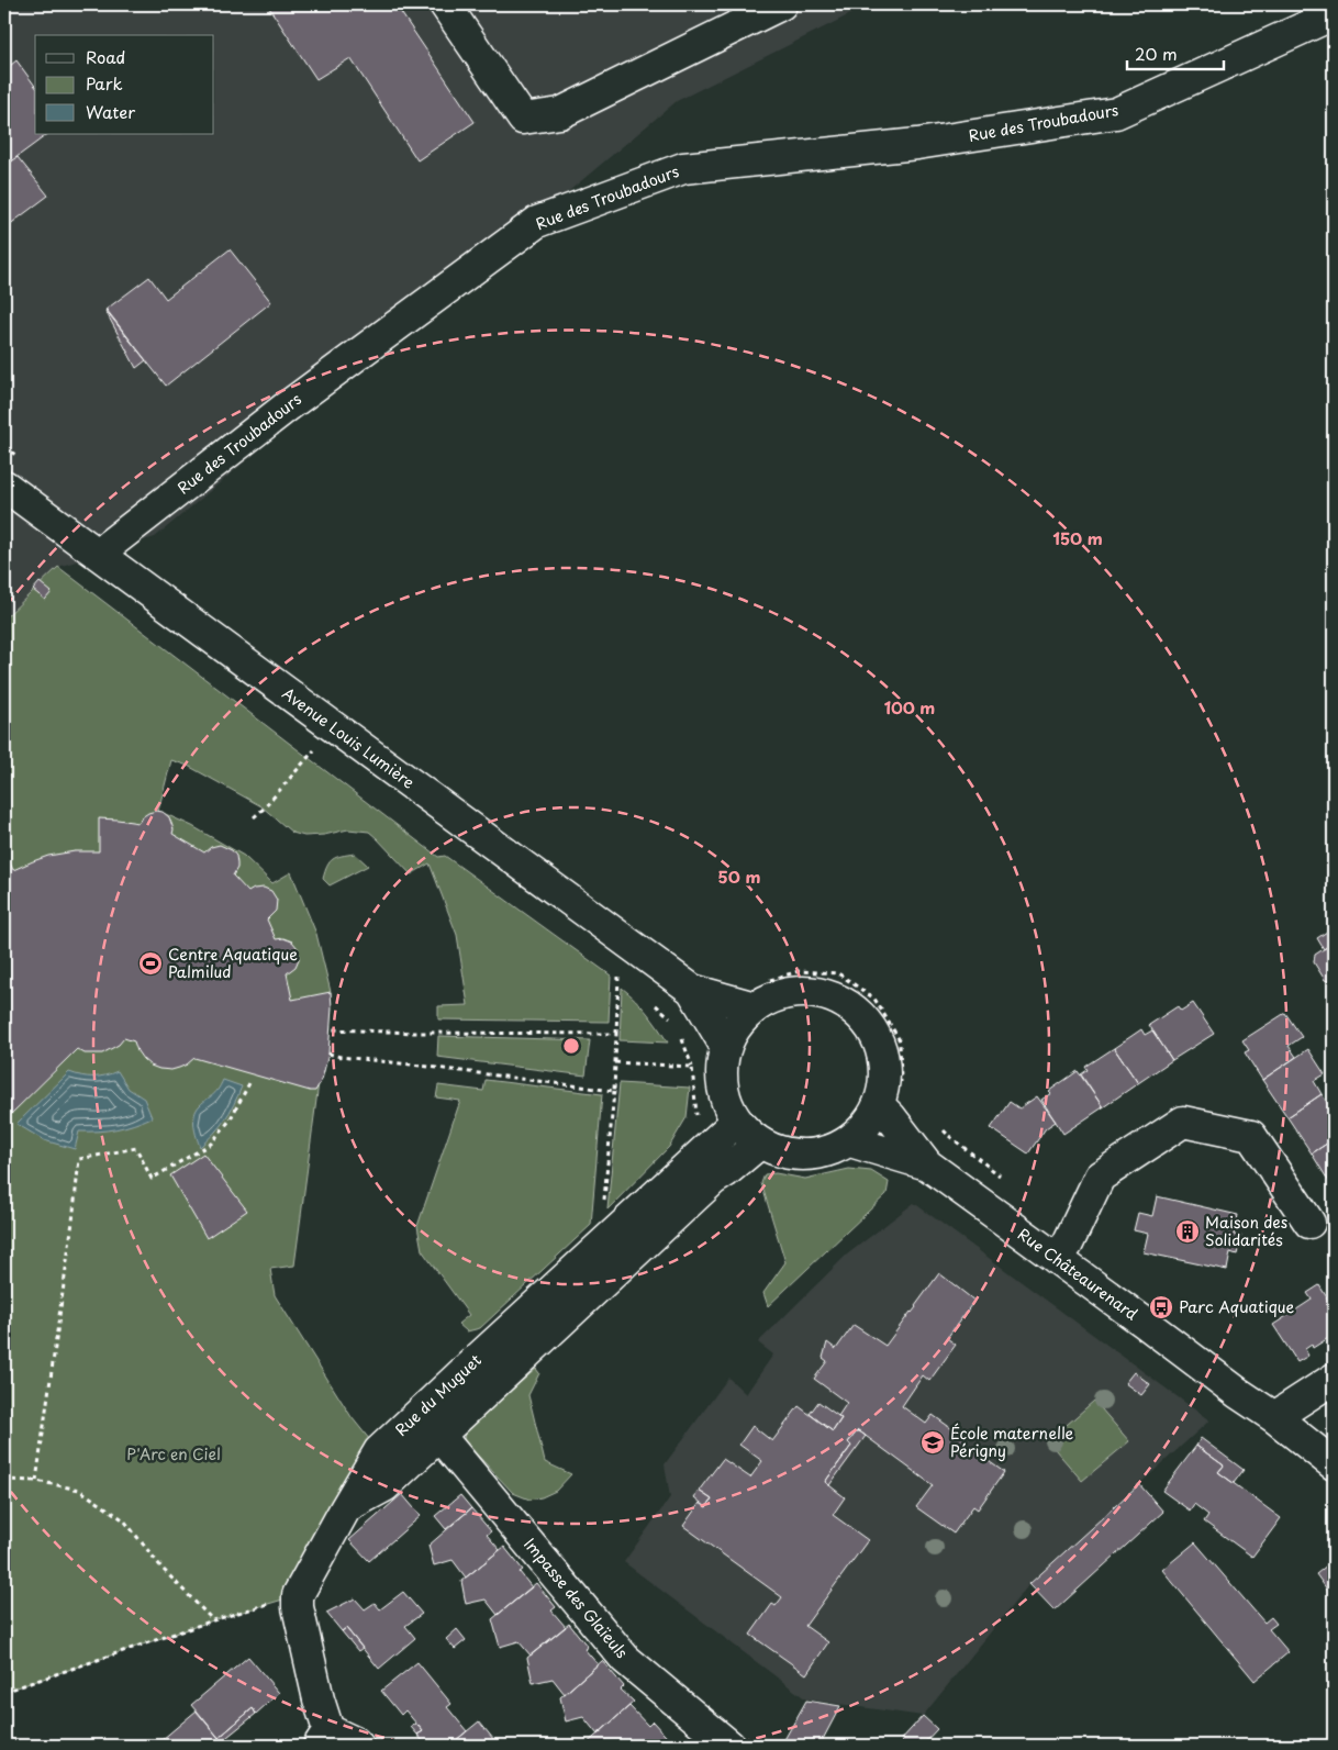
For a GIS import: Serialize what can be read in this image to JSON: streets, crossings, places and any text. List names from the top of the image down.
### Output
{
  "streets": {
    "street": [
      "Rue des Troubadours",
      "Avenue Louis Lumière",
      "Rue Châteaurenard",
      "Rue du Muguet",
      "Impasse des Glaïeuls"
    ]
  },
  "crossings": [
    ["Rue des Troubadours", "Avenue Louis Lumière"],
    ["Avenue Louis Lumière", "Rue Châteaurenard"],
    ["Avenue Louis Lumière", "Rue du Muguet"],
    ["Rue Châteaurenard", "Rue du Muguet"]
  ],
  "parks": ["P'Arc en Ciel"],
  "places": {
    "sports": ["Centre Aquatique Palmilud"],
    "building": ["Maison des Solidarités"],
    "bus stop": ["Parc Aquatique"],
    "school or university": ["École maternelle Périgny"]
  },
  "legend": ["Road", "Park", "Water"],
  "scale_bar": "20 m",
  "rings": ["150 m", "100 m", "50 m"]
}
